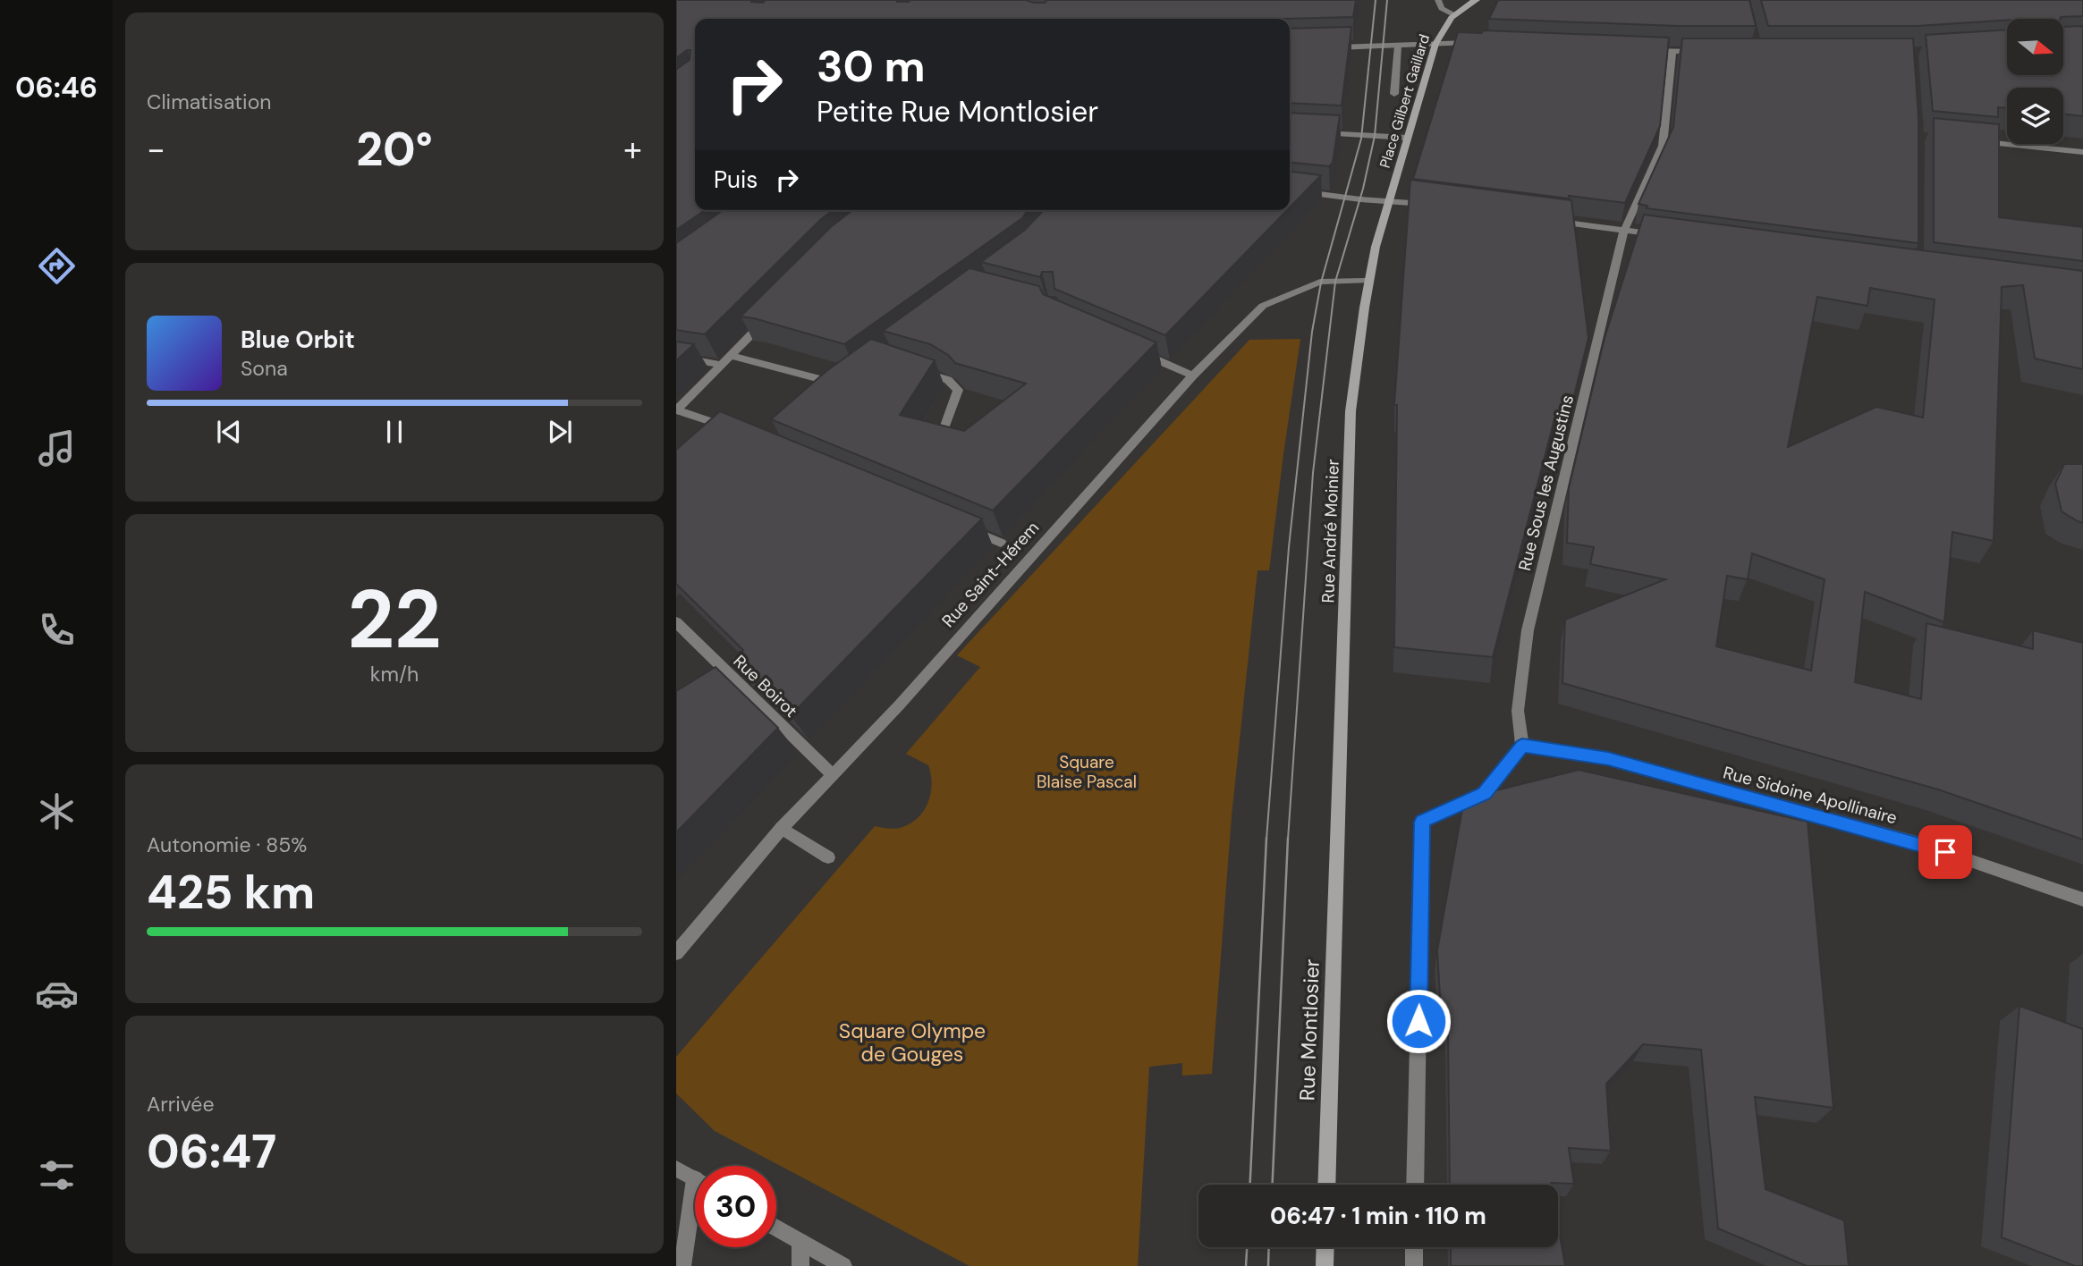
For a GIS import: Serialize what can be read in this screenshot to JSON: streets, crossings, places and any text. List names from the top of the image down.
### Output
{
  "streets": {
    "main road": ["Place Gilbert Gaillard", "Rue André Moinier", "Rue Montlosier"],
    "street": [
      "Rue Sous les Augustins",
      "Rue Saint-Hérem",
      "Rue Boirot",
      "Rue Sidoine Apollinaire"
    ]
  },
  "crossings": [
    ["Place Gilbert Gaillard", "Rue André Moinier"],
    ["Rue Sous les Augustins", "Rue Sidoine Apollinaire"],
    ["Rue André Moinier", "Rue Saint-Hérem"],
    ["Rue André Moinier", "Rue Montlosier"],
    ["Rue Saint-Hérem", "Rue Boirot"]
  ],
  "parks": ["Square Blaise Pascal", "Square Olympe de Gouges"],
  "north": "right",
  "page": {
    "tabs": "06:46",
    "tile": [
      "Climatisation",
      ["22", "km/h"],
      ["Autonomie · 85%", "425 km"],
      ["Arrivée", "06:47"]
    ],
    "turn": ["30 m", "Petite Rue Montlosier"],
    "heat": ["−", "20°", "+"],
    "then": "Puis",
    "song": ["Blue Orbit", "Sona"],
    "limit": "30",
    "trip": "06:47 · 1 min · 110 m"
  }
}
